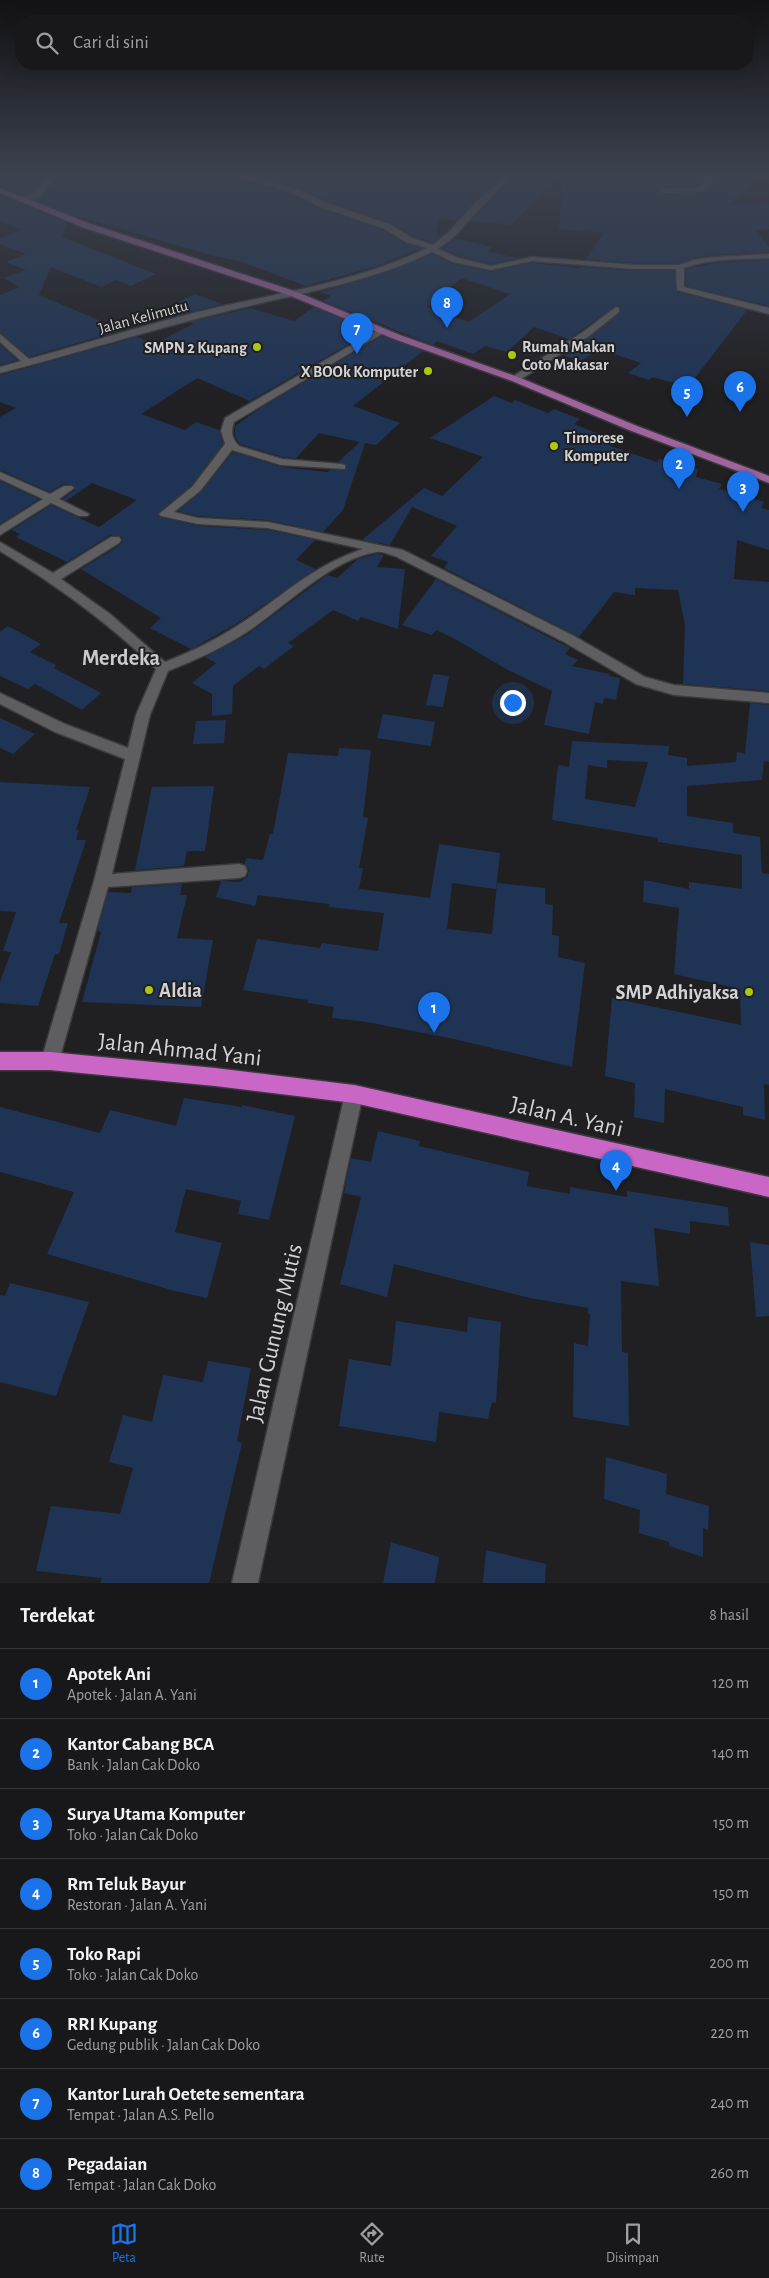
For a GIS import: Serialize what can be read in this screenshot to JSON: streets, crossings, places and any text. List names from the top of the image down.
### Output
{
  "streets": {
    "highway": ["Jalan Ahmad Yani", "Jalan A. Yani"],
    "street": ["Jalan Kelimutu", "Jalan Gunung Mutis"]
  },
  "crossings": [
    ["Jalan Ahmad Yani", "Jalan A. Yani"],
    ["Jalan Ahmad Yani", "Jalan Gunung Mutis"],
    ["Jalan A. Yani", "Jalan Gunung Mutis"]
  ],
  "districts": ["Merdeka"],
  "places": [
    "SMPN 2 Kupang",
    "Rumah Makan Coto Makasar",
    "X BOOk Komputer",
    "Timorese Komputer",
    "Aldia",
    "SMP Adhiyaksa"
  ],
  "page": {
    "search": "Cari di sini",
    "pins": [
      "8",
      "7",
      "6",
      "5",
      "2",
      "3",
      "1",
      "4"
    ],
    "heading": ["Terdekat", "8 hasil"],
    "list": [
      {
        "mark": "1",
        "name": "Apotek Ani",
        "note": "Apotek · Jalan A. Yani",
        "value": "120 m"
      },
      {
        "mark": "2",
        "name": "Kantor Cabang BCA",
        "note": "Bank · Jalan Cak Doko",
        "value": "140 m"
      },
      {
        "mark": "3",
        "name": "Surya Utama Komputer",
        "note": "Toko · Jalan Cak Doko",
        "value": "150 m"
      },
      {
        "mark": "4",
        "name": "Rm Teluk Bayur",
        "note": "Restoran · Jalan A. Yani",
        "value": "150 m"
      },
      {
        "mark": "5",
        "name": "Toko Rapi",
        "note": "Toko · Jalan Cak Doko",
        "value": "200 m"
      },
      {
        "mark": "6",
        "name": "RRI Kupang",
        "note": "Gedung publik · Jalan Cak Doko",
        "value": "220 m"
      },
      {
        "mark": "7",
        "name": "Kantor Lurah Oetete sementara",
        "note": "Tempat · Jalan A.S. Pello",
        "value": "240 m"
      },
      {
        "mark": "8",
        "name": "Pegadaian",
        "note": "Tempat · Jalan Cak Doko",
        "value": "260 m"
      }
    ],
    "nav": ["Peta", "Rute", "Disimpan"]
  }
}
